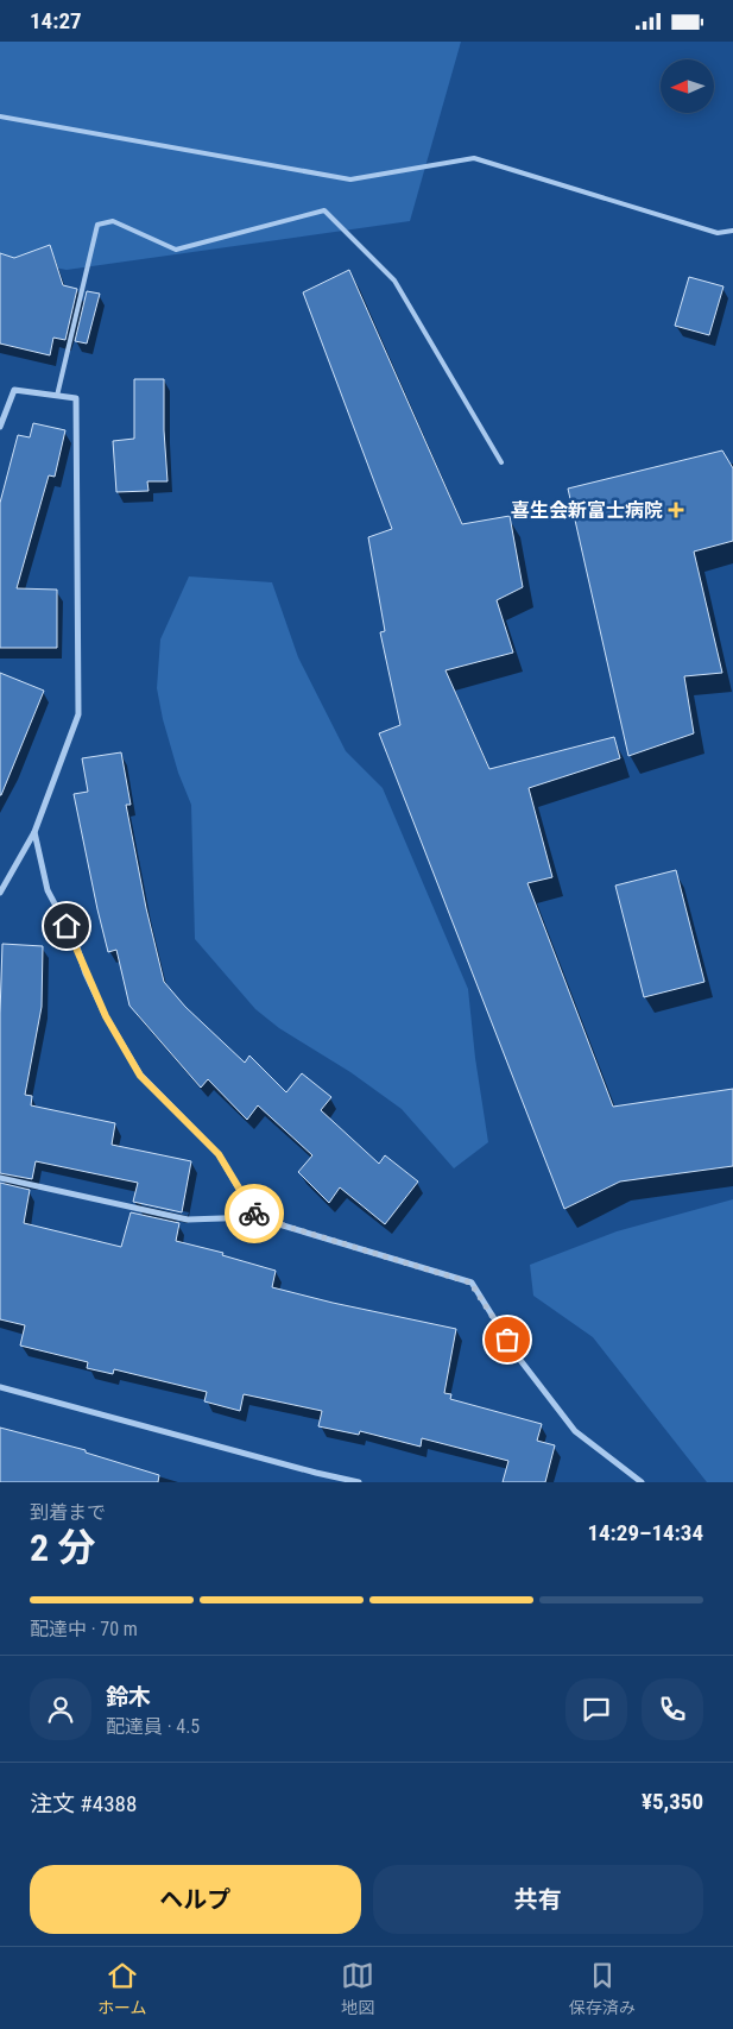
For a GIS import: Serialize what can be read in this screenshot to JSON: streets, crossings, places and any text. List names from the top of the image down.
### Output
{
  "places": {
    "health": ["喜生会新富士病院"]
  },
  "north": "left",
  "page": {
    "status": "14:27",
    "heading": ["2 分", "到着まで", "14:29–14:34"],
    "panel": [
      "鈴木",
      "配達員 · 4.5",
      "注文 #4388",
      "¥5,350"
    ],
    "bar": "配達中 · 70 m",
    "buttons": ["ヘルプ", "共有"],
    "tabs": ["ホーム", "地図", "保存済み"]
  }
}
